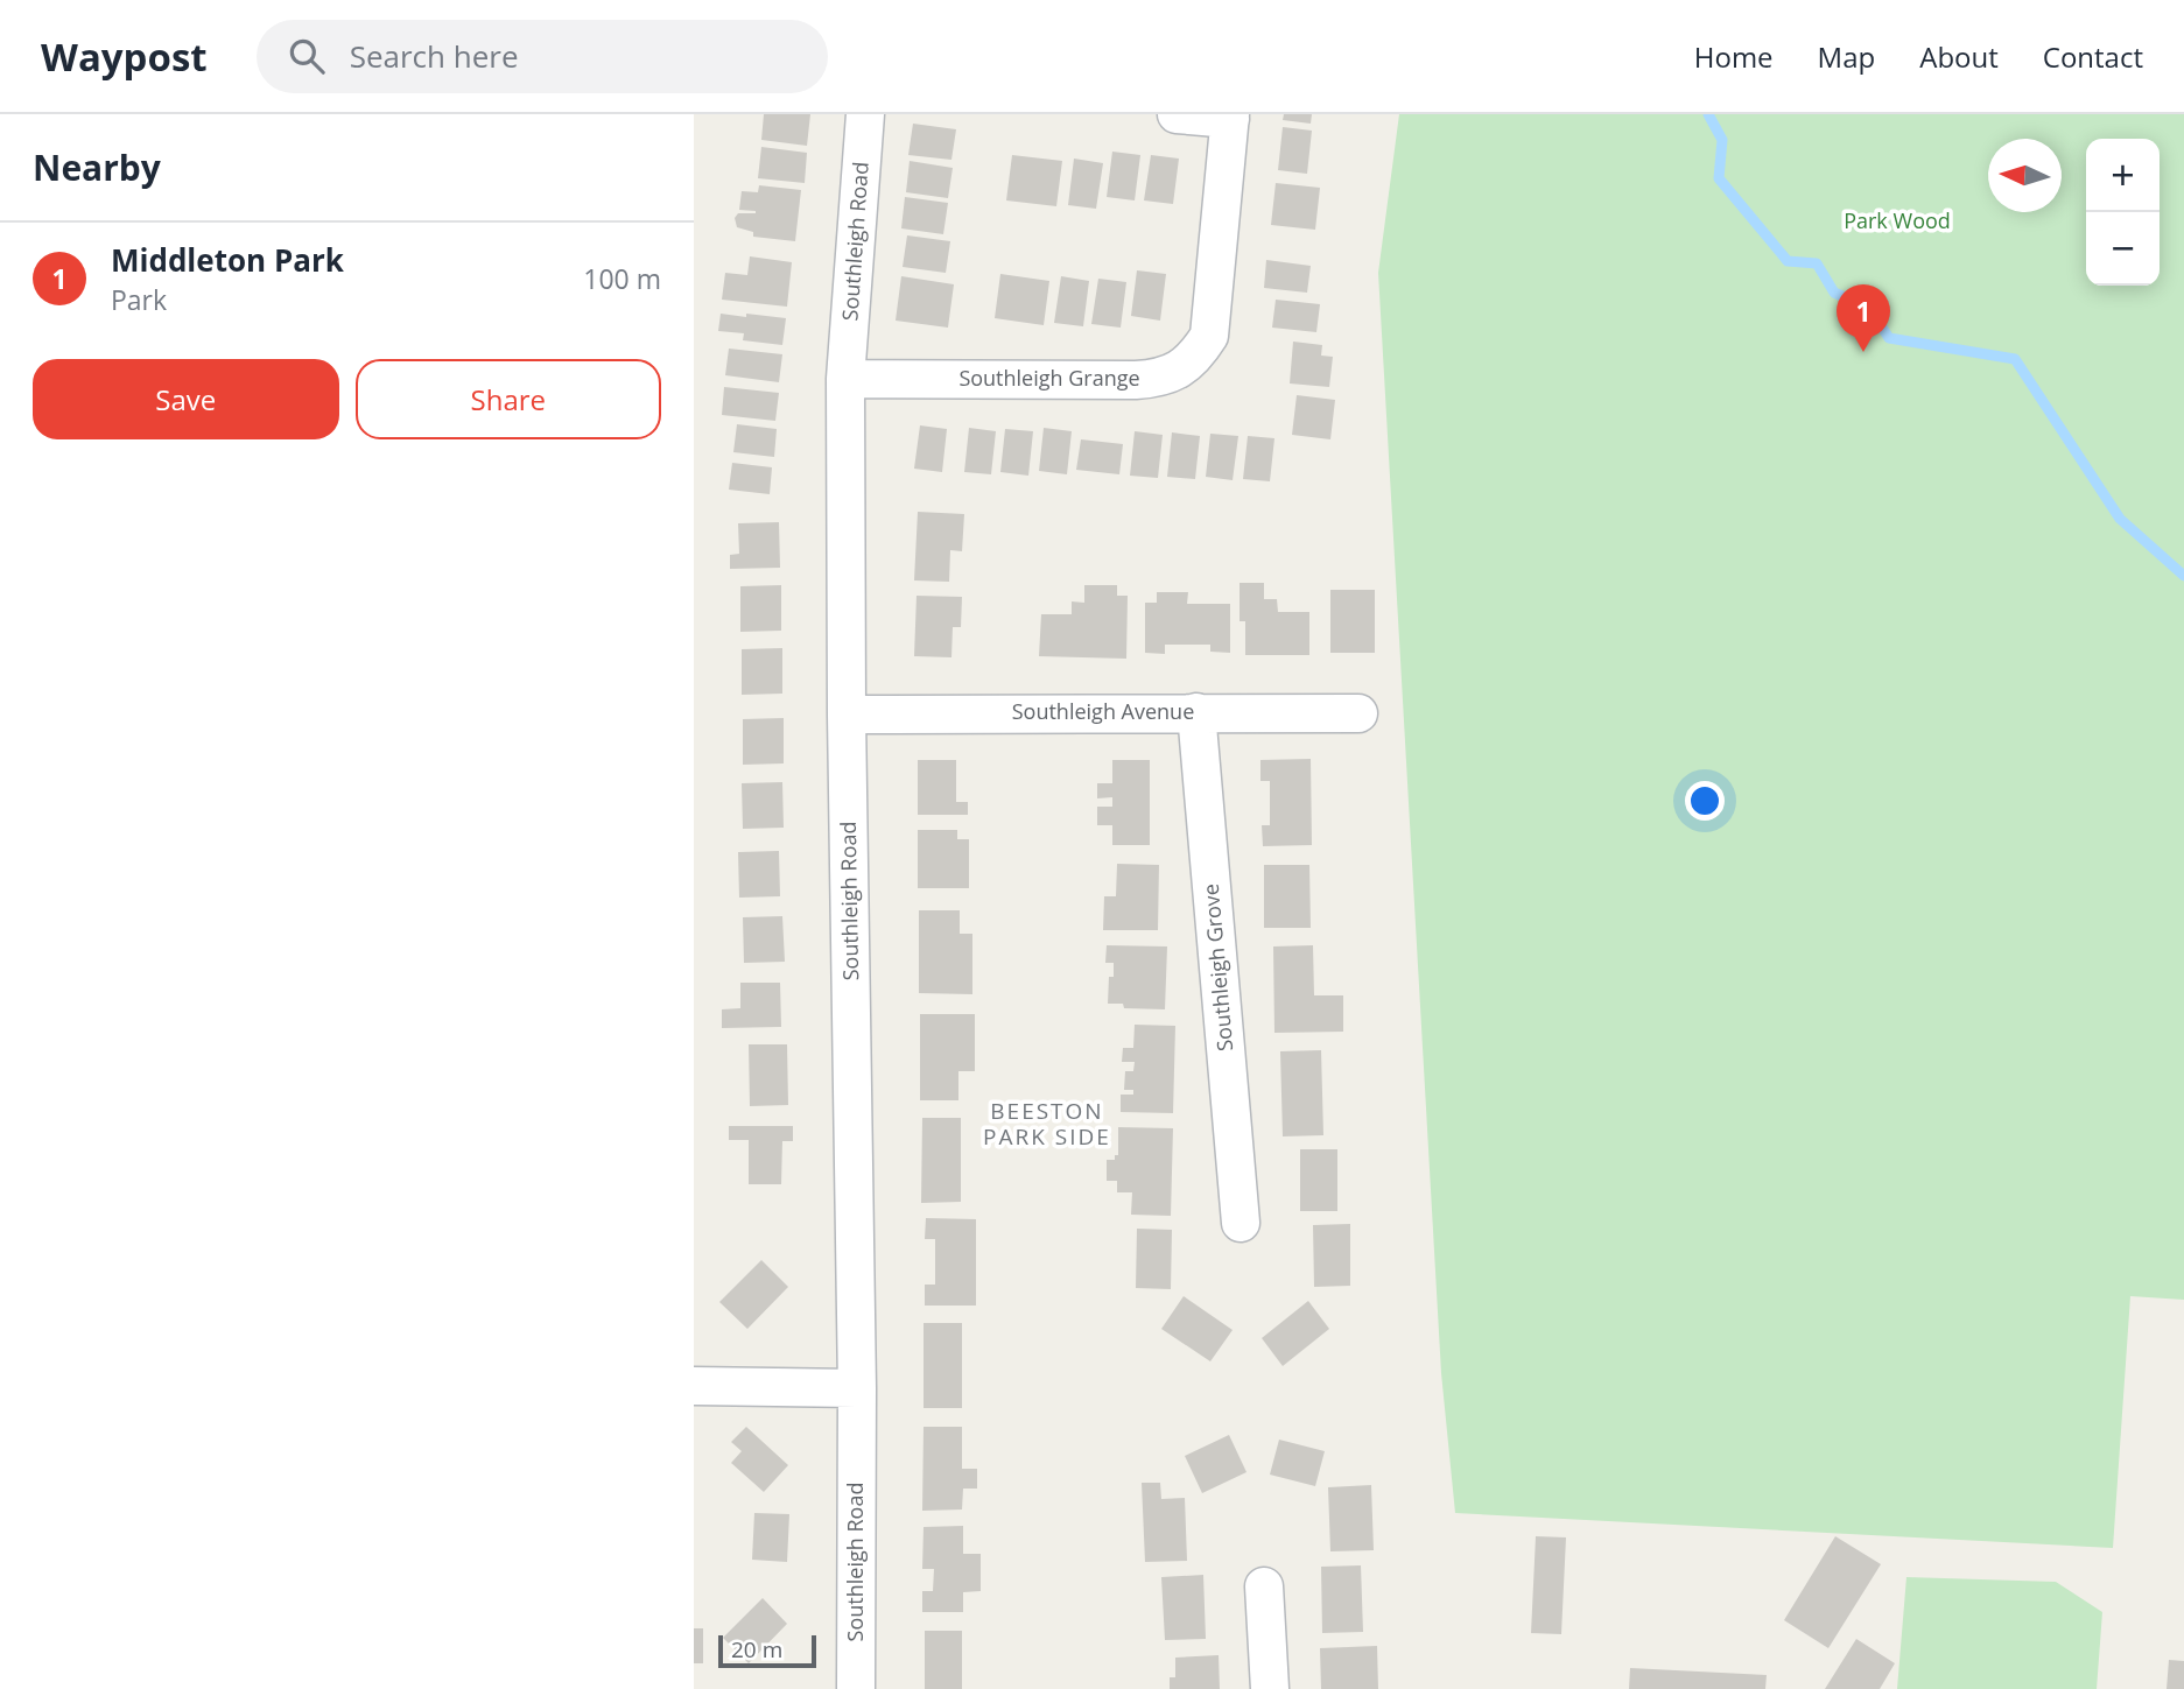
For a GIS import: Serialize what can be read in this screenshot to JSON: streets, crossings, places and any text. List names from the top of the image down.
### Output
{
  "streets": {
    "street": [
      "Southleigh Road",
      "Southleigh Grange",
      "Southleigh Avenue",
      "Southleigh Grove"
    ]
  },
  "crossings": [
    ["Southleigh Road", "Southleigh Grange"],
    ["Southleigh Road", "Southleigh Avenue"],
    ["Southleigh Avenue", "Southleigh Grove"]
  ],
  "districts": ["BEESTON PARK SIDE"],
  "parks": ["Park Wood"],
  "scale_bar": "20 m",
  "north": "left",
  "page": {
    "header": "Waypost",
    "search": "Search here",
    "nav": [
      "Home",
      "Map",
      "About",
      "Contact"
    ],
    "heading": "Nearby",
    "map_buttons": ["+", "−"],
    "list": [
      {
        "mark": "1",
        "name": "Middleton Park",
        "note": "Park",
        "value": "100 m"
      }
    ],
    "pins": "1",
    "buttons": ["Save", "Share"],
    "scale": "20 m"
  }
}
